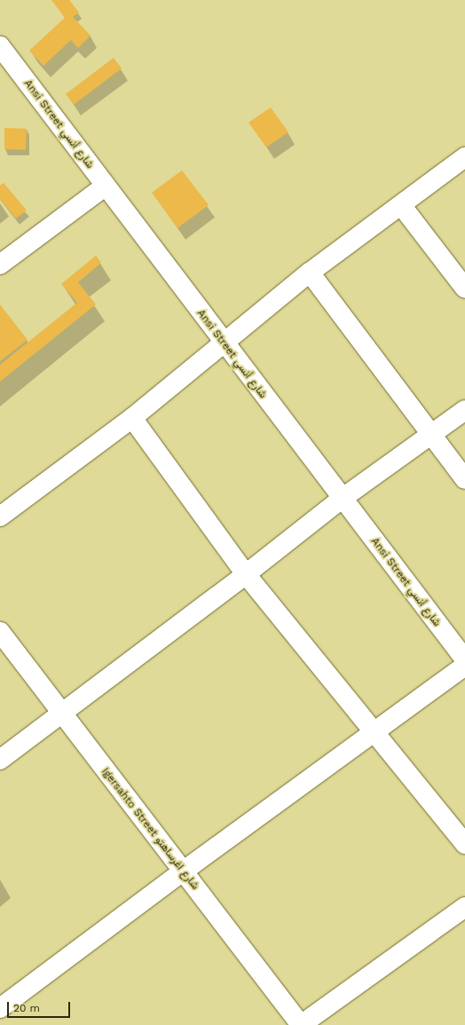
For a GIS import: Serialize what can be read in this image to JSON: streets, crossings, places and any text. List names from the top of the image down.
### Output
{
  "streets": {
    "street": ["Ansi Street شارع أنسي", "Igersahto Street شارع اغرساهتو"]
  },
  "scale_bar": "20 m"
}
